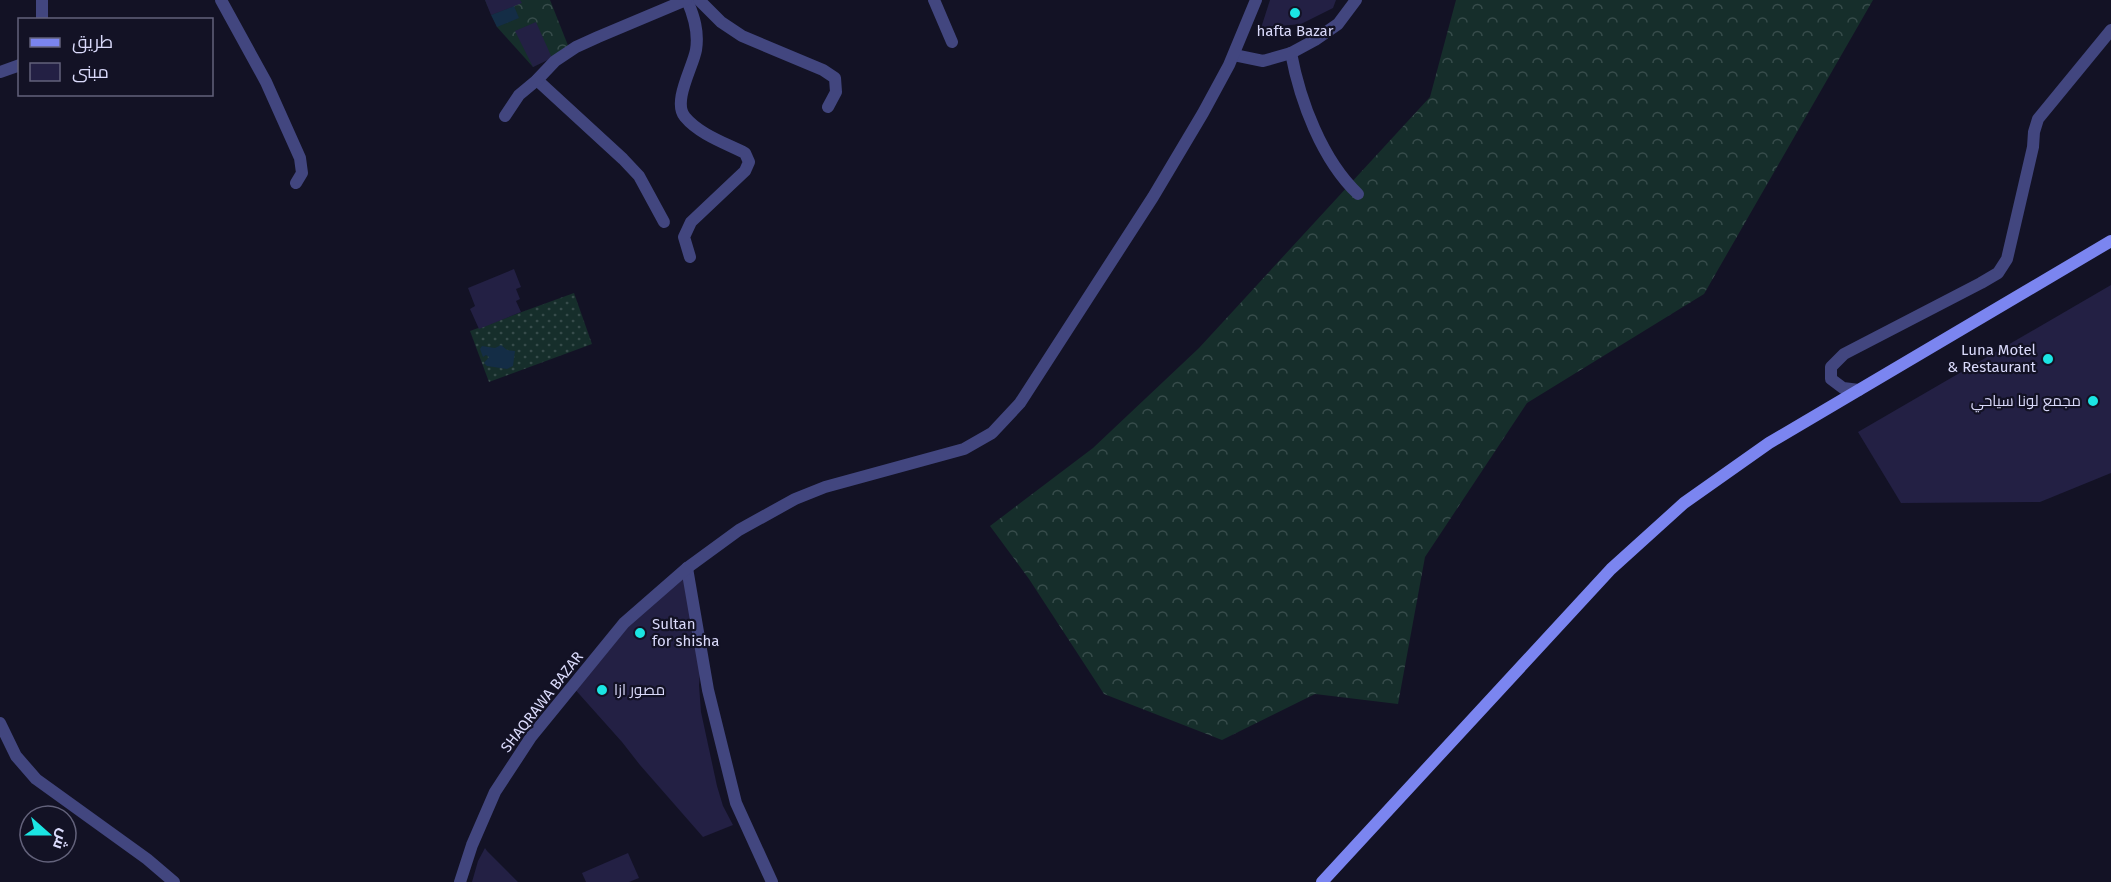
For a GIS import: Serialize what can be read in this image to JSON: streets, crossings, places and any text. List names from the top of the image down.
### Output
{
  "streets": {
    "street": ["SHAQRAWA BAZAR"]
  },
  "places": [
    "hafta Bazar",
    "Luna Motel & Restaurant",
    "مجمع لونا سياحي",
    "Sultan for shisha",
    "مصور ازا"
  ],
  "legend": ["طريق", "مبنى"],
  "north": "right"
}
